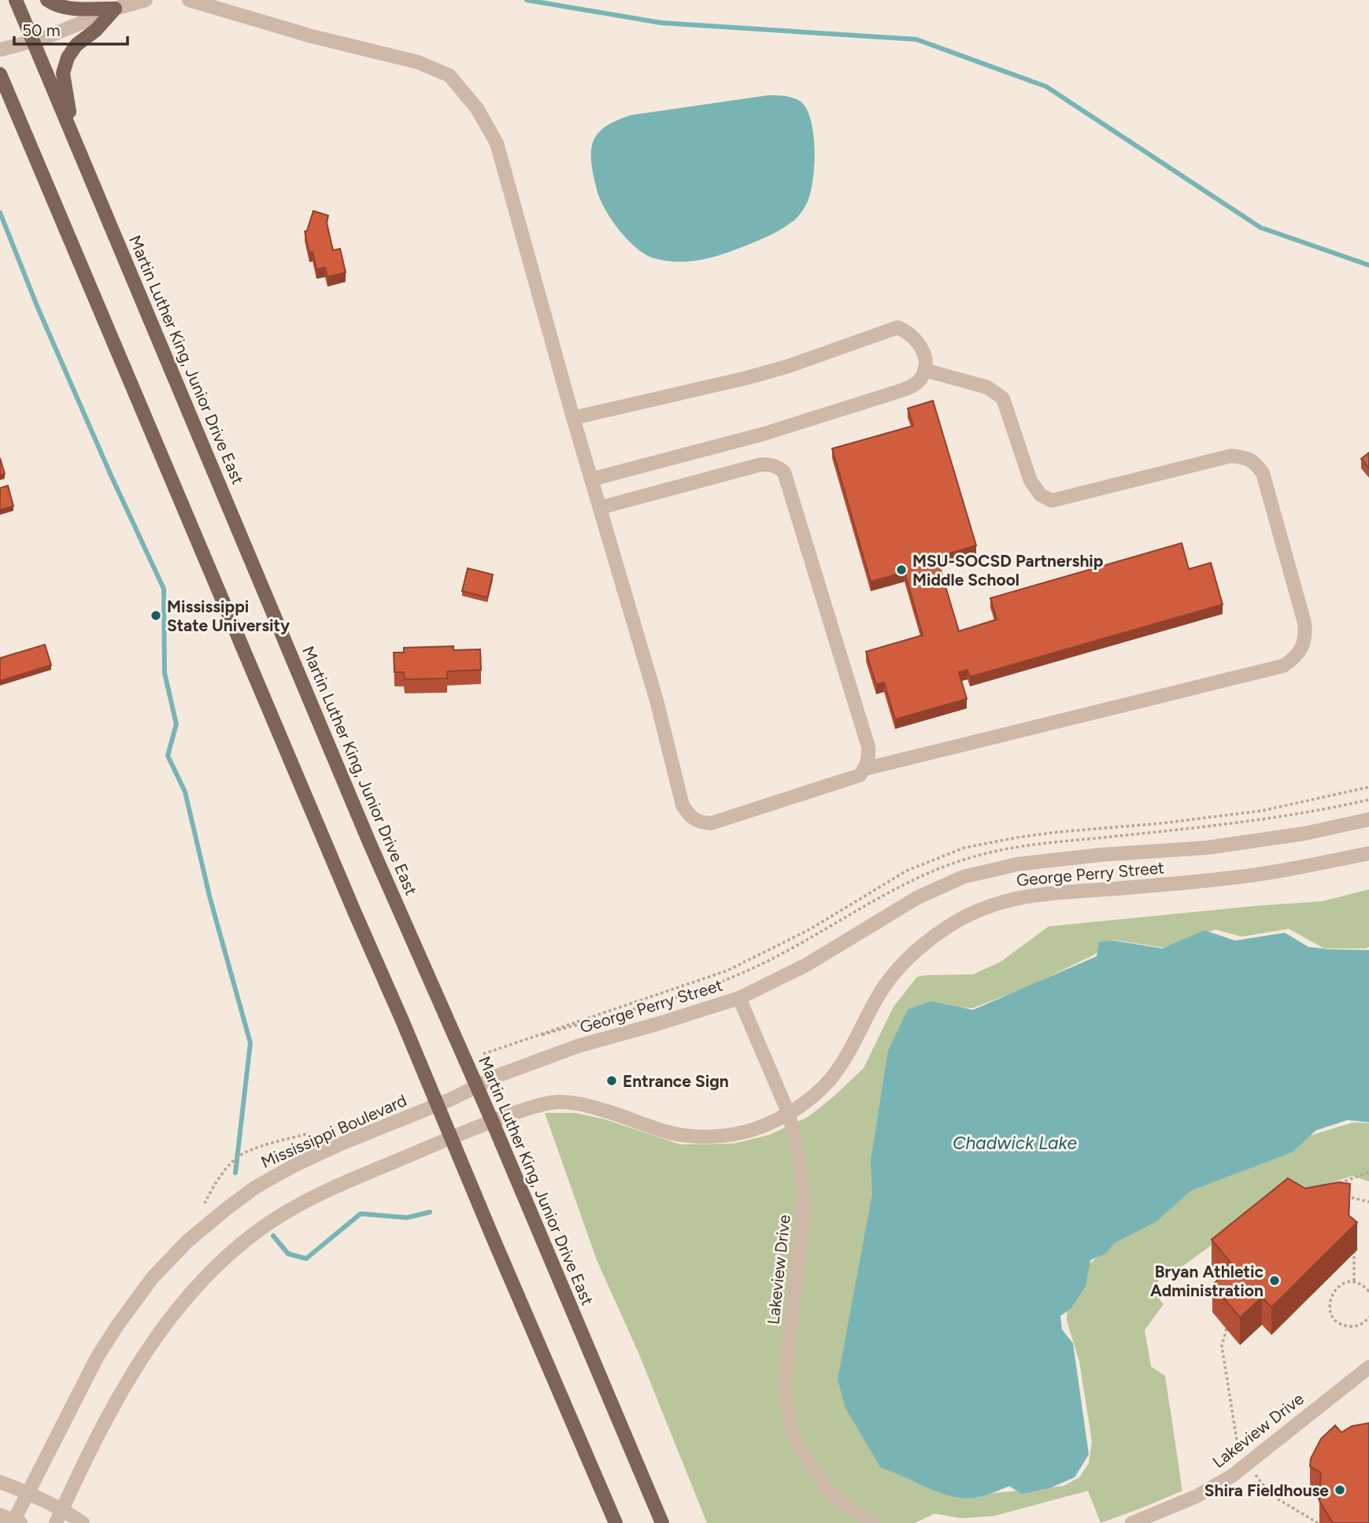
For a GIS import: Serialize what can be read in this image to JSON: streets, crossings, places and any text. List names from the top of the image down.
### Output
{
  "streets": {
    "main road": ["Martin Luther King, Junior Drive East"],
    "street": ["George Perry Street", "Mississippi Boulevard", "Lakeview Drive"]
  },
  "crossings": [
    ["Martin Luther King, Junior Drive East", "George Perry Street"],
    ["Martin Luther King, Junior Drive East", "Mississippi Boulevard"],
    ["George Perry Street", "Mississippi Boulevard"],
    ["George Perry Street", "Lakeview Drive"]
  ],
  "water": ["Chadwick Lake"],
  "places": [
    "MSU-SOCSD Partnership Middle School",
    "Mississippi State University",
    "Entrance Sign",
    "Bryan Athletic Administration",
    "Shira Fieldhouse"
  ],
  "scale_bar": "50 m"
}
